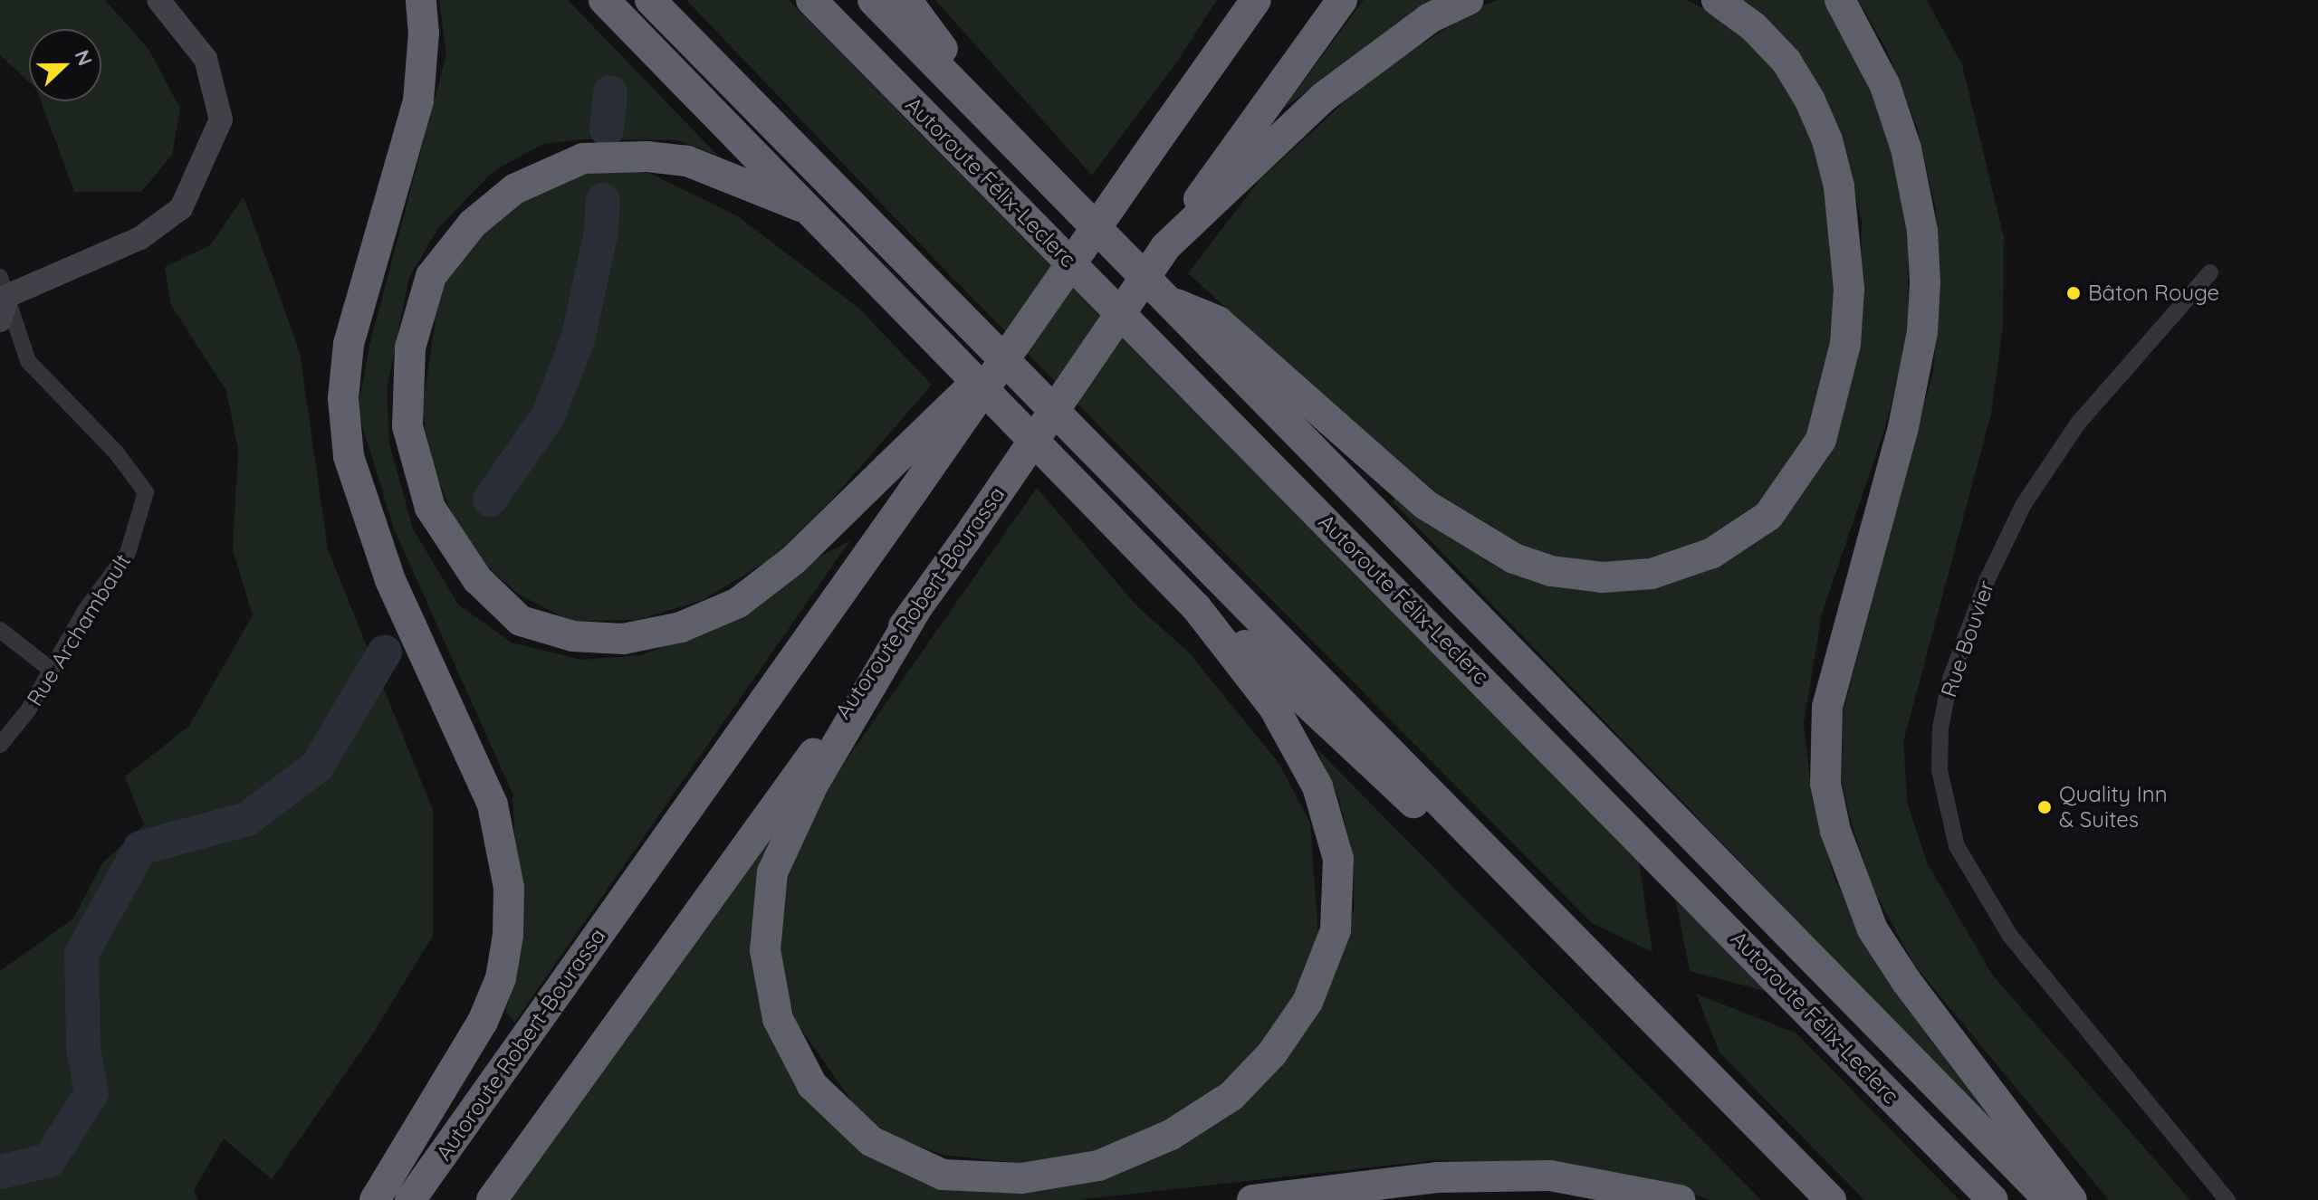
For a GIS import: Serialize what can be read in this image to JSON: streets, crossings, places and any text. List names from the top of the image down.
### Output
{
  "streets": {
    "highway": ["Autoroute Félix-Leclerc", "Autoroute Robert-Bourassa"],
    "street": ["Rue Archambault", "Rue Bouvier"]
  },
  "places": ["Bâton Rouge", "Quality Inn & Suites"],
  "north": "right"
}
